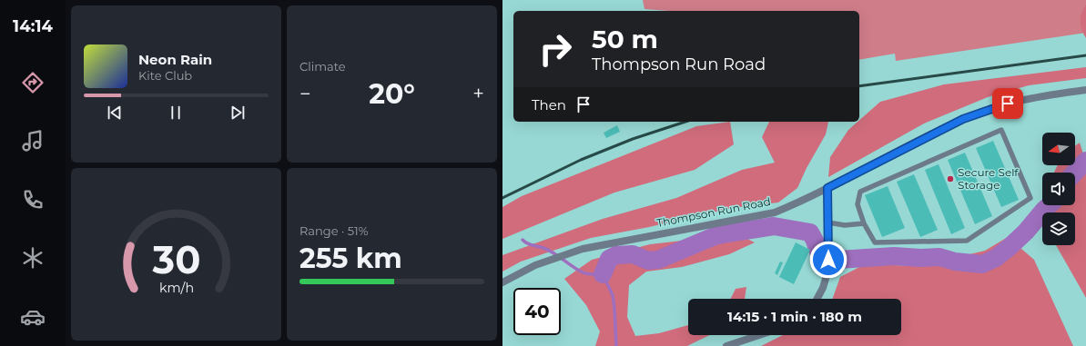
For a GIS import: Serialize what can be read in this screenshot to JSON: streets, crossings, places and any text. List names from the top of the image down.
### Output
{
  "streets": {
    "street": ["Thompson Run Road"]
  },
  "places": ["Secure Self Storage"],
  "north": "left",
  "page": {
    "tabs": "14:14",
    "tile": [
      "Climate",
      ["Range · 51%", "255 km"]
    ],
    "turn": ["50 m", "Thompson Run Road"],
    "song": ["Neon Rain", "Kite Club"],
    "heat": ["−", "20°", "+"],
    "then": "Then",
    "limit": "40",
    "trip": "14:15 · 1 min · 180 m",
    "gauge": ["30", "km/h"]
  }
}
